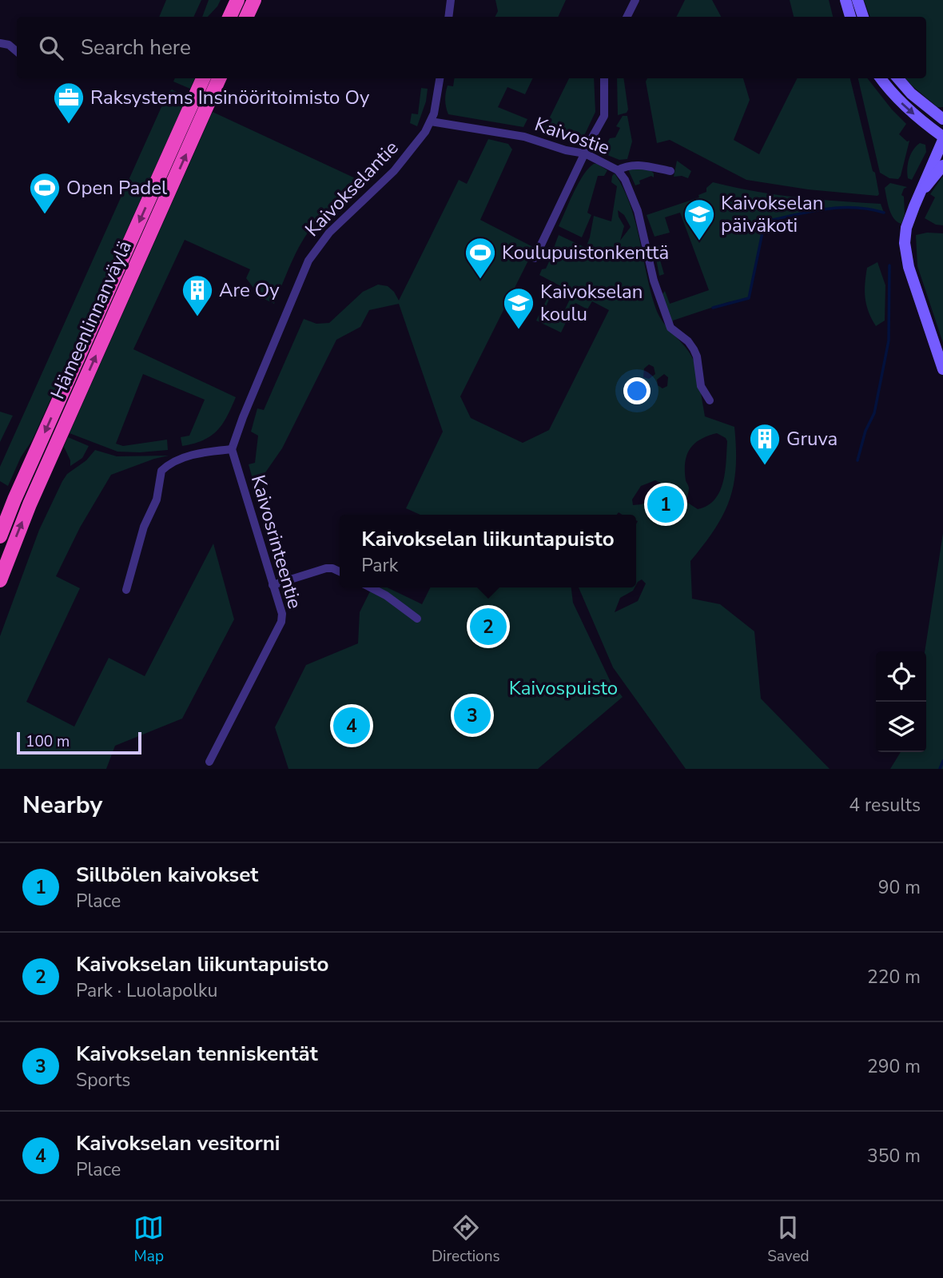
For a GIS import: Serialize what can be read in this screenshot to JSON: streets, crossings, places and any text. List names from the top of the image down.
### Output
{
  "streets": {
    "highway": ["Hämeenlinnanväylä"],
    "street": ["Kaivostie", "Kaivokselantie", "Kaivosrinteentie"]
  },
  "crossings": [
    ["Kaivostie", "Kaivokselantie"],
    ["Kaivokselantie", "Kaivosrinteentie"]
  ],
  "parks": ["Kaivospuisto"],
  "places": {
    "office": ["Raksystems Insinööritoimisto Oy"],
    "sports": ["Open Padel", "Koulupuistonkenttä"],
    "school or university": ["Kaivokselan päiväkoti", "Kaivokselan koulu"],
    "building": ["Are Oy", "Gruva"]
  },
  "scale_bar": "100 m",
  "page": {
    "search": "Search here",
    "pins": [
      "1",
      "2",
      "3",
      "4"
    ],
    "popup": ["Kaivokselan liikuntapuisto", "Park"],
    "scale": "100 m",
    "heading": ["Nearby", "4 results"],
    "list": [
      {
        "mark": "1",
        "name": "Sillbölen kaivokset",
        "note": "Place",
        "value": "90 m"
      },
      {
        "mark": "2",
        "name": "Kaivokselan liikuntapuisto",
        "note": "Park · Luolapolku",
        "value": "220 m"
      },
      {
        "mark": "3",
        "name": "Kaivokselan tenniskentät",
        "note": "Sports",
        "value": "290 m"
      },
      {
        "mark": "4",
        "name": "Kaivokselan vesitorni",
        "note": "Place",
        "value": "350 m"
      }
    ],
    "nav": ["Map", "Directions", "Saved"]
  }
}
